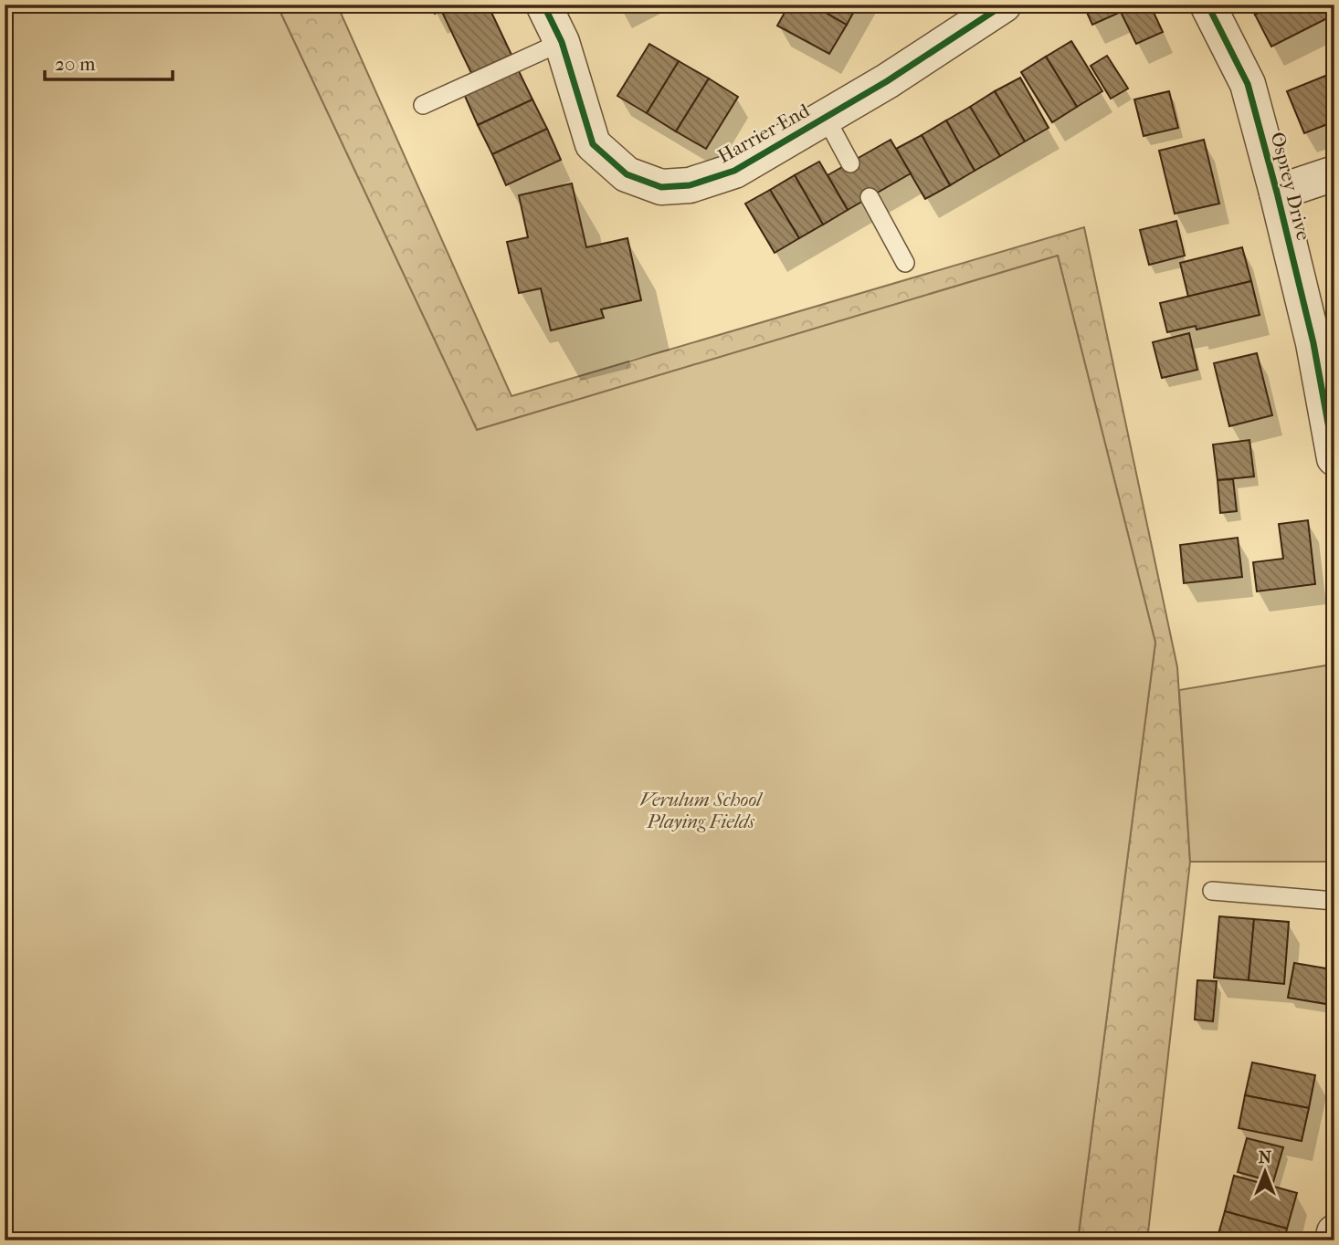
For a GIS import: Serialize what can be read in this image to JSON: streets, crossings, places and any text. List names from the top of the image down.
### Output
{
  "streets": {
    "street": ["Harrier End", "Osprey Drive"]
  },
  "parks": ["Verulum School Playing Fields"],
  "scale_bar": "20 m",
  "north": "top"
}
